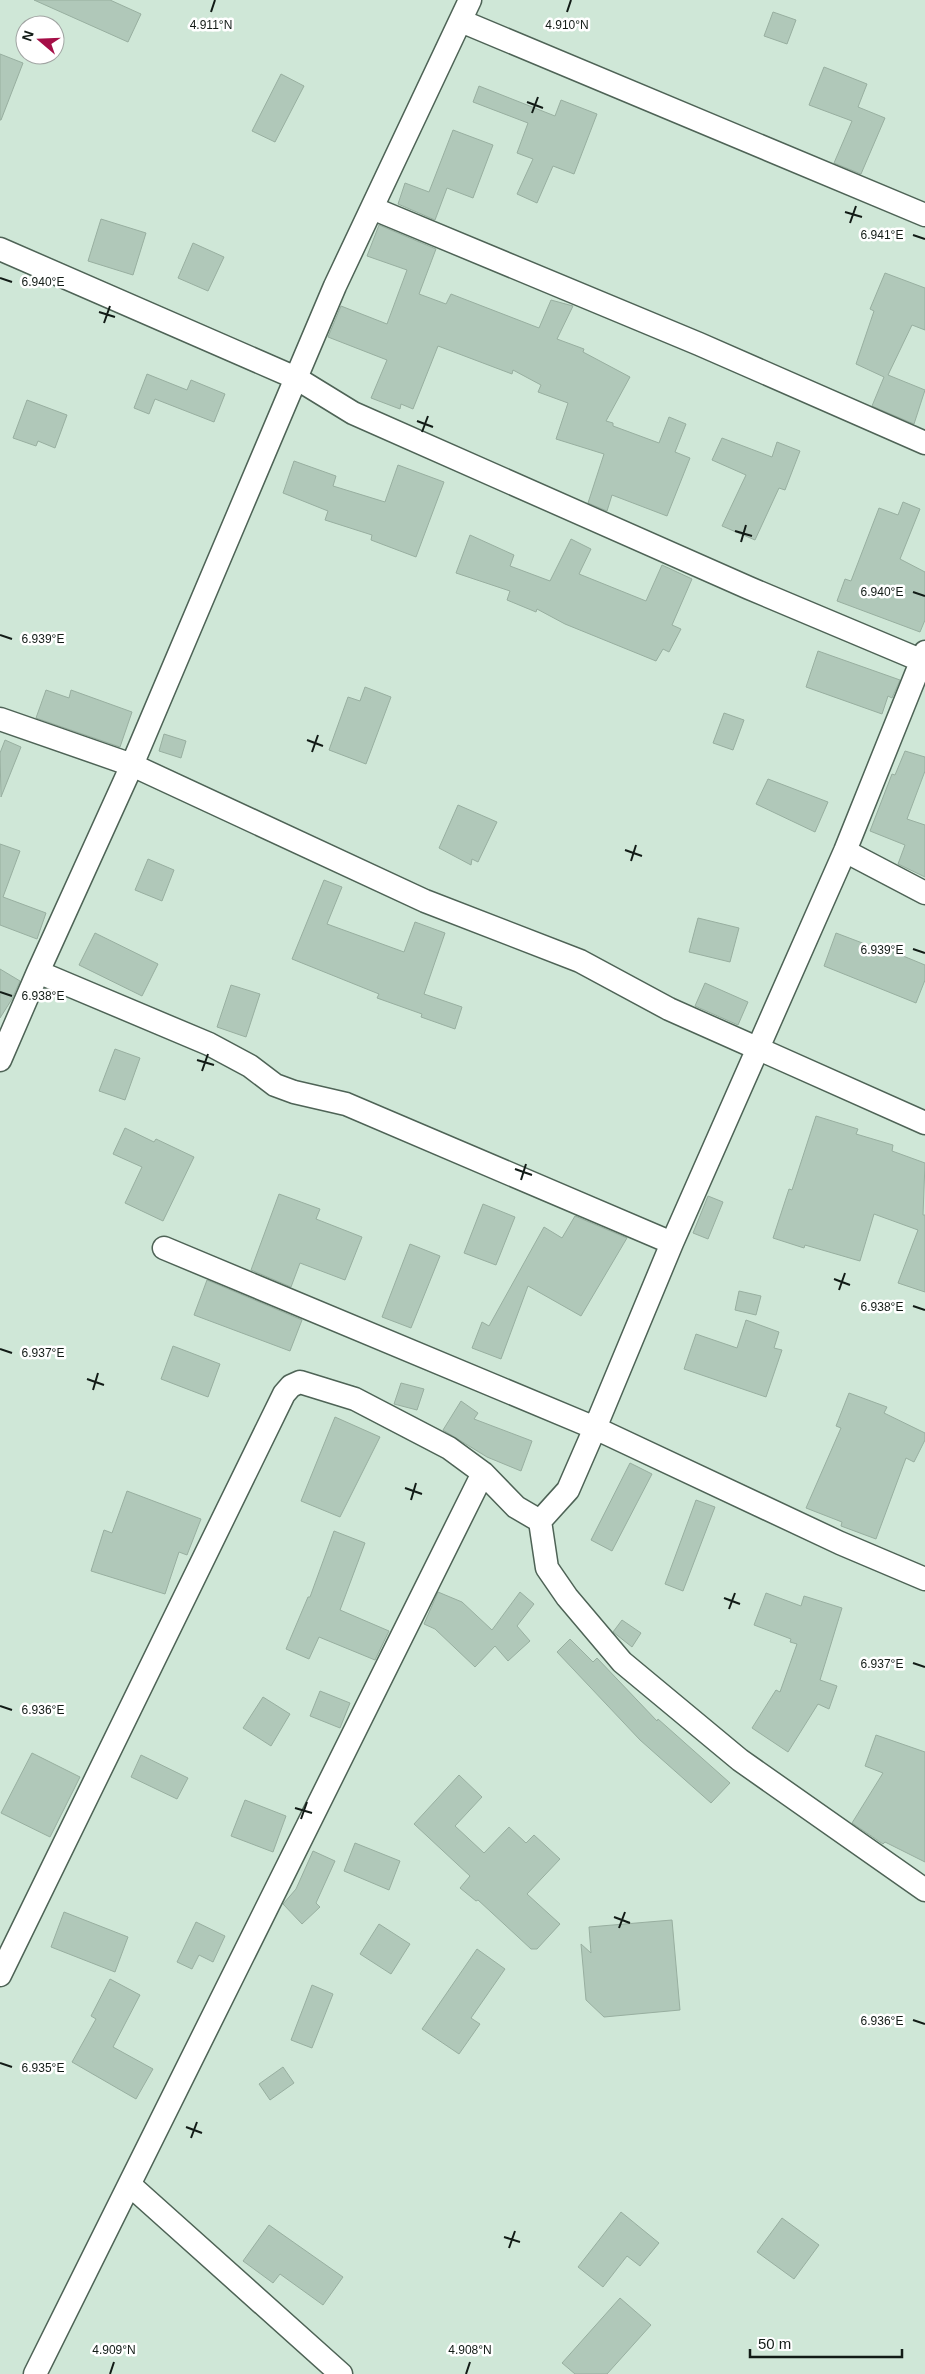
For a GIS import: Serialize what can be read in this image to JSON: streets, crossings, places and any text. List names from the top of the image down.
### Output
{
  "scale_bar": "50 m",
  "north": "left",
  "coordinates": [
    "4.911°N",
    "4.910°N",
    "6.941°E",
    "6.940°E",
    "6.939°E",
    "6.938°E",
    "6.937°E",
    "6.936°E",
    "6.935°E",
    "4.909°N",
    "4.908°N"
  ]
}
